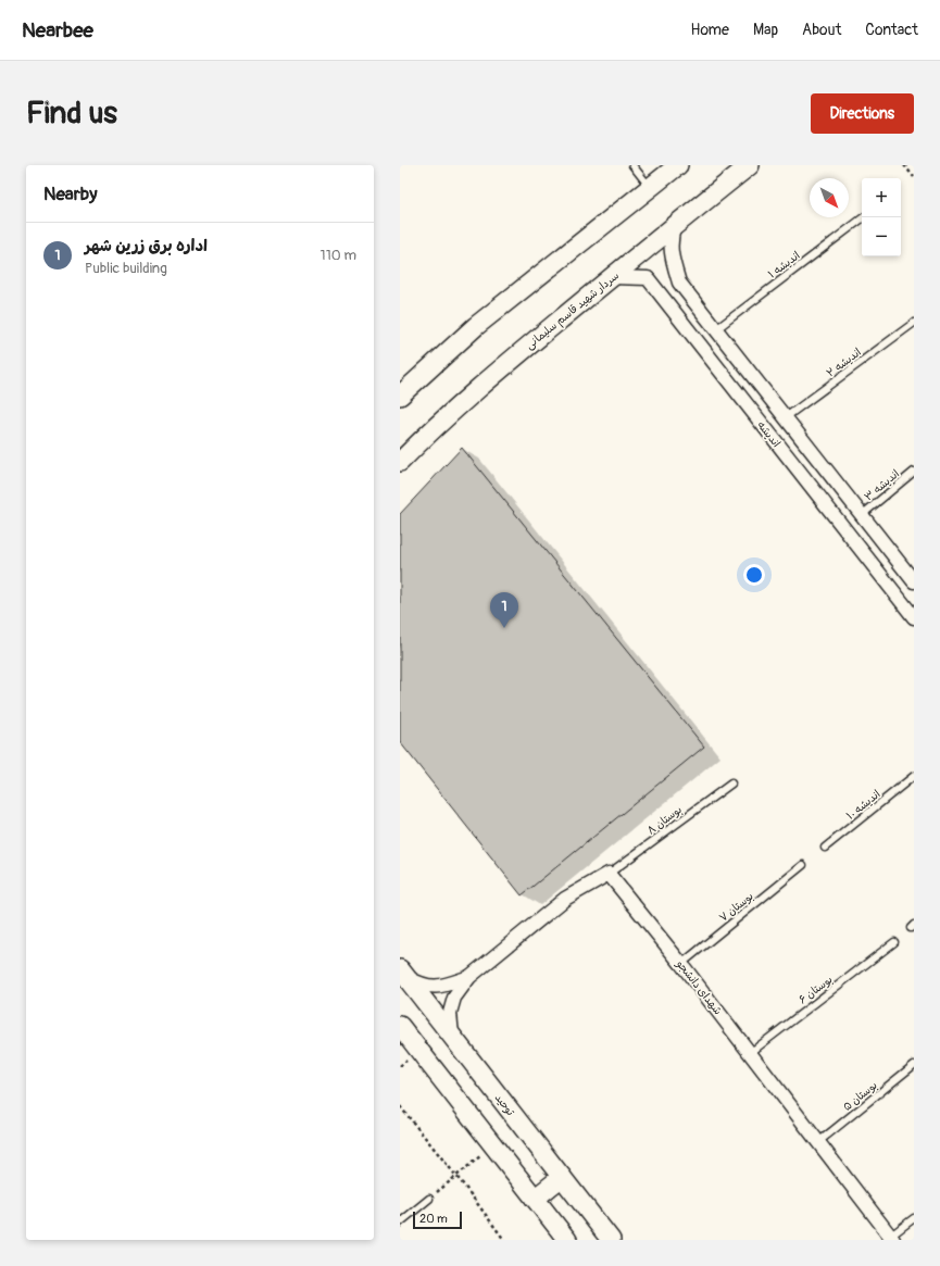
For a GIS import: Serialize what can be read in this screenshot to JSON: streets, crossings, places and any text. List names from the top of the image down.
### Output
{
  "streets": {
    "main road": ["سردار شهید قاسم سلیمانی", "توحید"],
    "street": ["اندیشه", "شهدای دانشجو"],
    "lane": [
      "اندیشه ۱",
      "اندیشه ۲",
      "اندیشه ۳",
      "اندیشه ۱۰",
      "بوستان ۸",
      "بوستان ۷",
      "بوستان ۶",
      "بوستان ۵"
    ]
  },
  "crossings": [
    ["اندیشه ۱", "اندیشه"],
    ["سردار شهید قاسم سلیمانی", "اندیشه"],
    ["اندیشه ۲", "اندیشه"],
    ["اندیشه", "اندیشه ۳"],
    ["بوستان ۸", "شهدای دانشجو"],
    ["بوستان ۷", "شهدای دانشجو"],
    ["شهدای دانشجو", "بوستان ۶"],
    ["شهدای دانشجو", "بوستان ۵"]
  ],
  "scale_bar": "20 m",
  "north": "bottom right",
  "page": {
    "header": "Nearbee",
    "nav": [
      "Home",
      "Map",
      "About",
      "Contact"
    ],
    "buttons": "Directions",
    "title": "Find us",
    "heading": "Nearby",
    "map_buttons": ["+", "−"],
    "list": [
      {
        "mark": "1",
        "name": "اداره برق زرین شهر",
        "note": "Public building",
        "value": "110 m"
      }
    ],
    "pins": "1",
    "scale": "20 m"
  }
}
